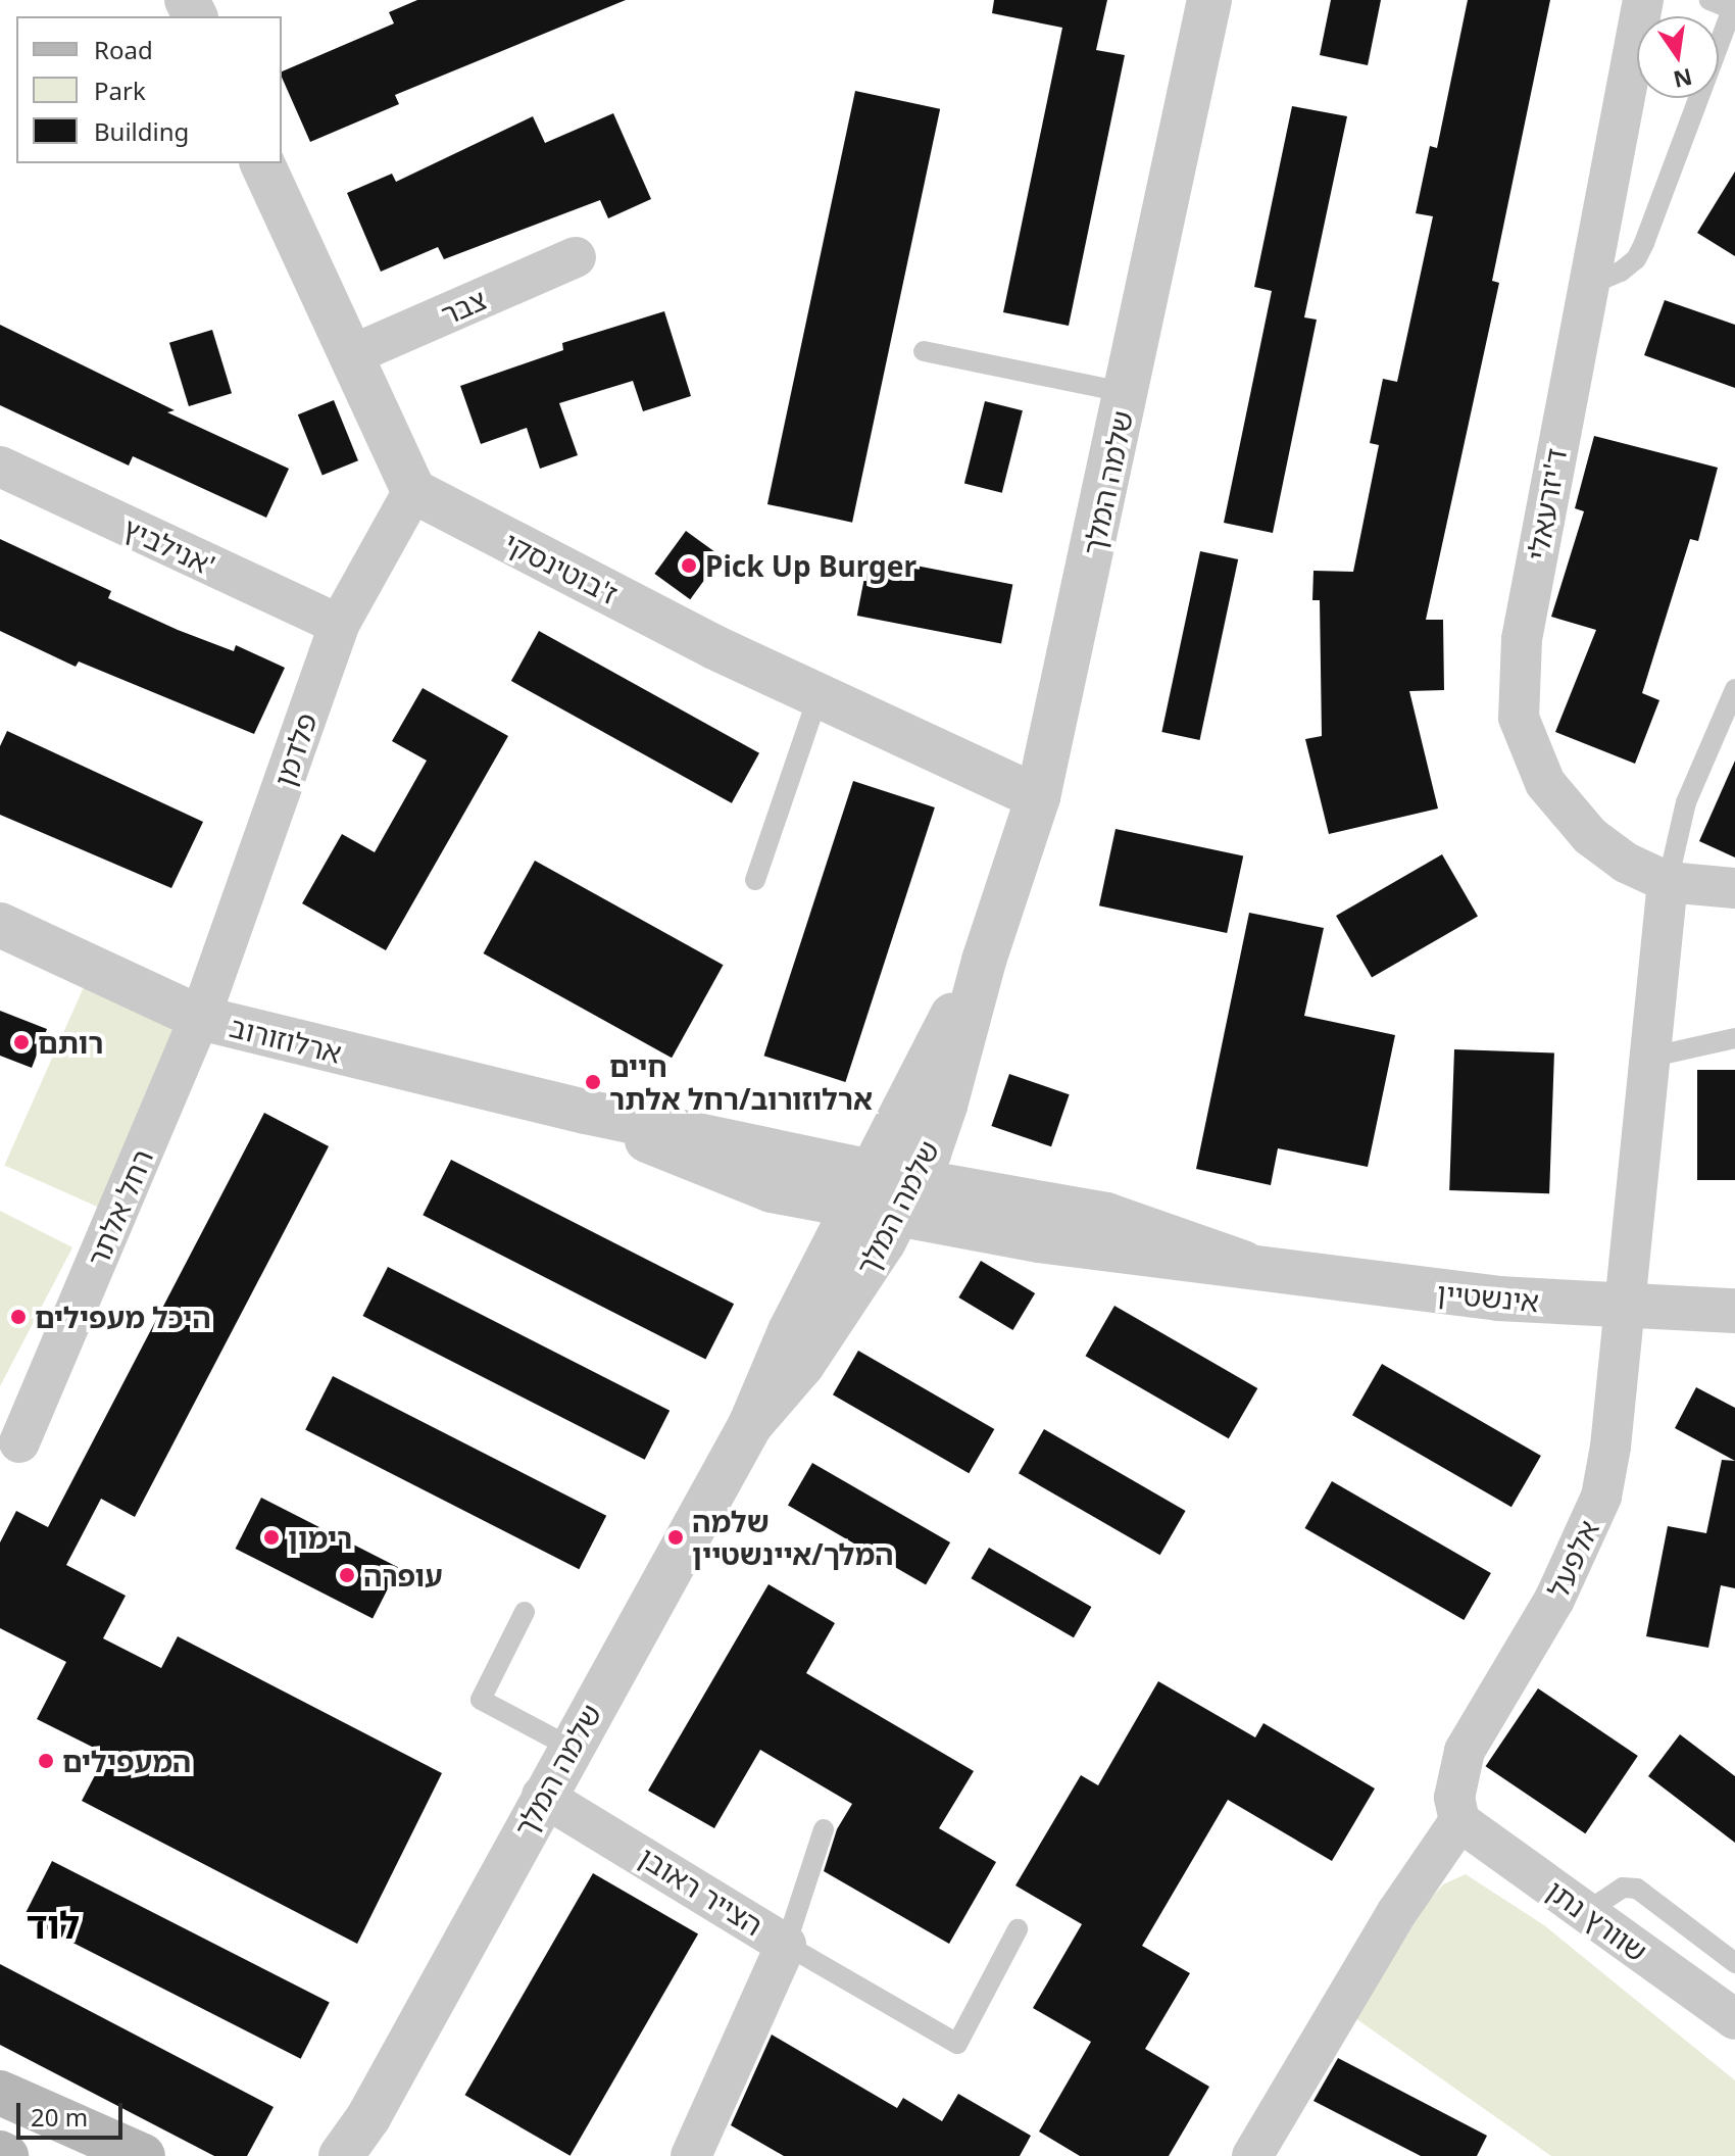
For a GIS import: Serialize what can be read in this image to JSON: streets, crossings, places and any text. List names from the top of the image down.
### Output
{
  "streets": {
    "street": [
      "צבר",
      "שלמה המלך",
      "ד'יזרעאלי",
      "אנילביץ'",
      "ז'בוטינסקי",
      "פלדמן",
      "ארלוזורוב",
      "רחל אלתר",
      "אינשטיין",
      "אלפעל",
      "הצייר ראובן",
      "שוורץ נתן"
    ]
  },
  "crossings": [
    ["שלמה המלך", "ז'בוטינסקי"],
    ["שלמה המלך", "ארלוזורוב"],
    ["שלמה המלך", "אינשטיין"],
    ["שלמה המלך", "הצייר ראובן"],
    ["ד'יזרעאלי", "אלפעל"],
    ["אנילביץ'", "פלדמן"],
    ["ז'בוטינסקי", "פלדמן"],
    ["פלדמן", "ארלוזורוב"],
    ["פלדמן", "רחל אלתר"],
    ["ארלוזורוב", "רחל אלתר"],
    ["ארלוזורוב", "אינשטיין"],
    ["אינשטיין", "אלפעל"],
    ["אלפעל", "שוורץ נתן"]
  ],
  "districts": ["לוד"],
  "places": [
    "Pick Up Burger",
    "רותם",
    "חיים ארלוזורוב/רחל אלתר",
    "היכל מעפילים",
    "רימון",
    "שלמה המלך/איינשטיין",
    "עופרה",
    "המעפילים"
  ],
  "legend": ["Road", "Park", "Building"],
  "scale_bar": "20 m",
  "north": "bottom"
}
